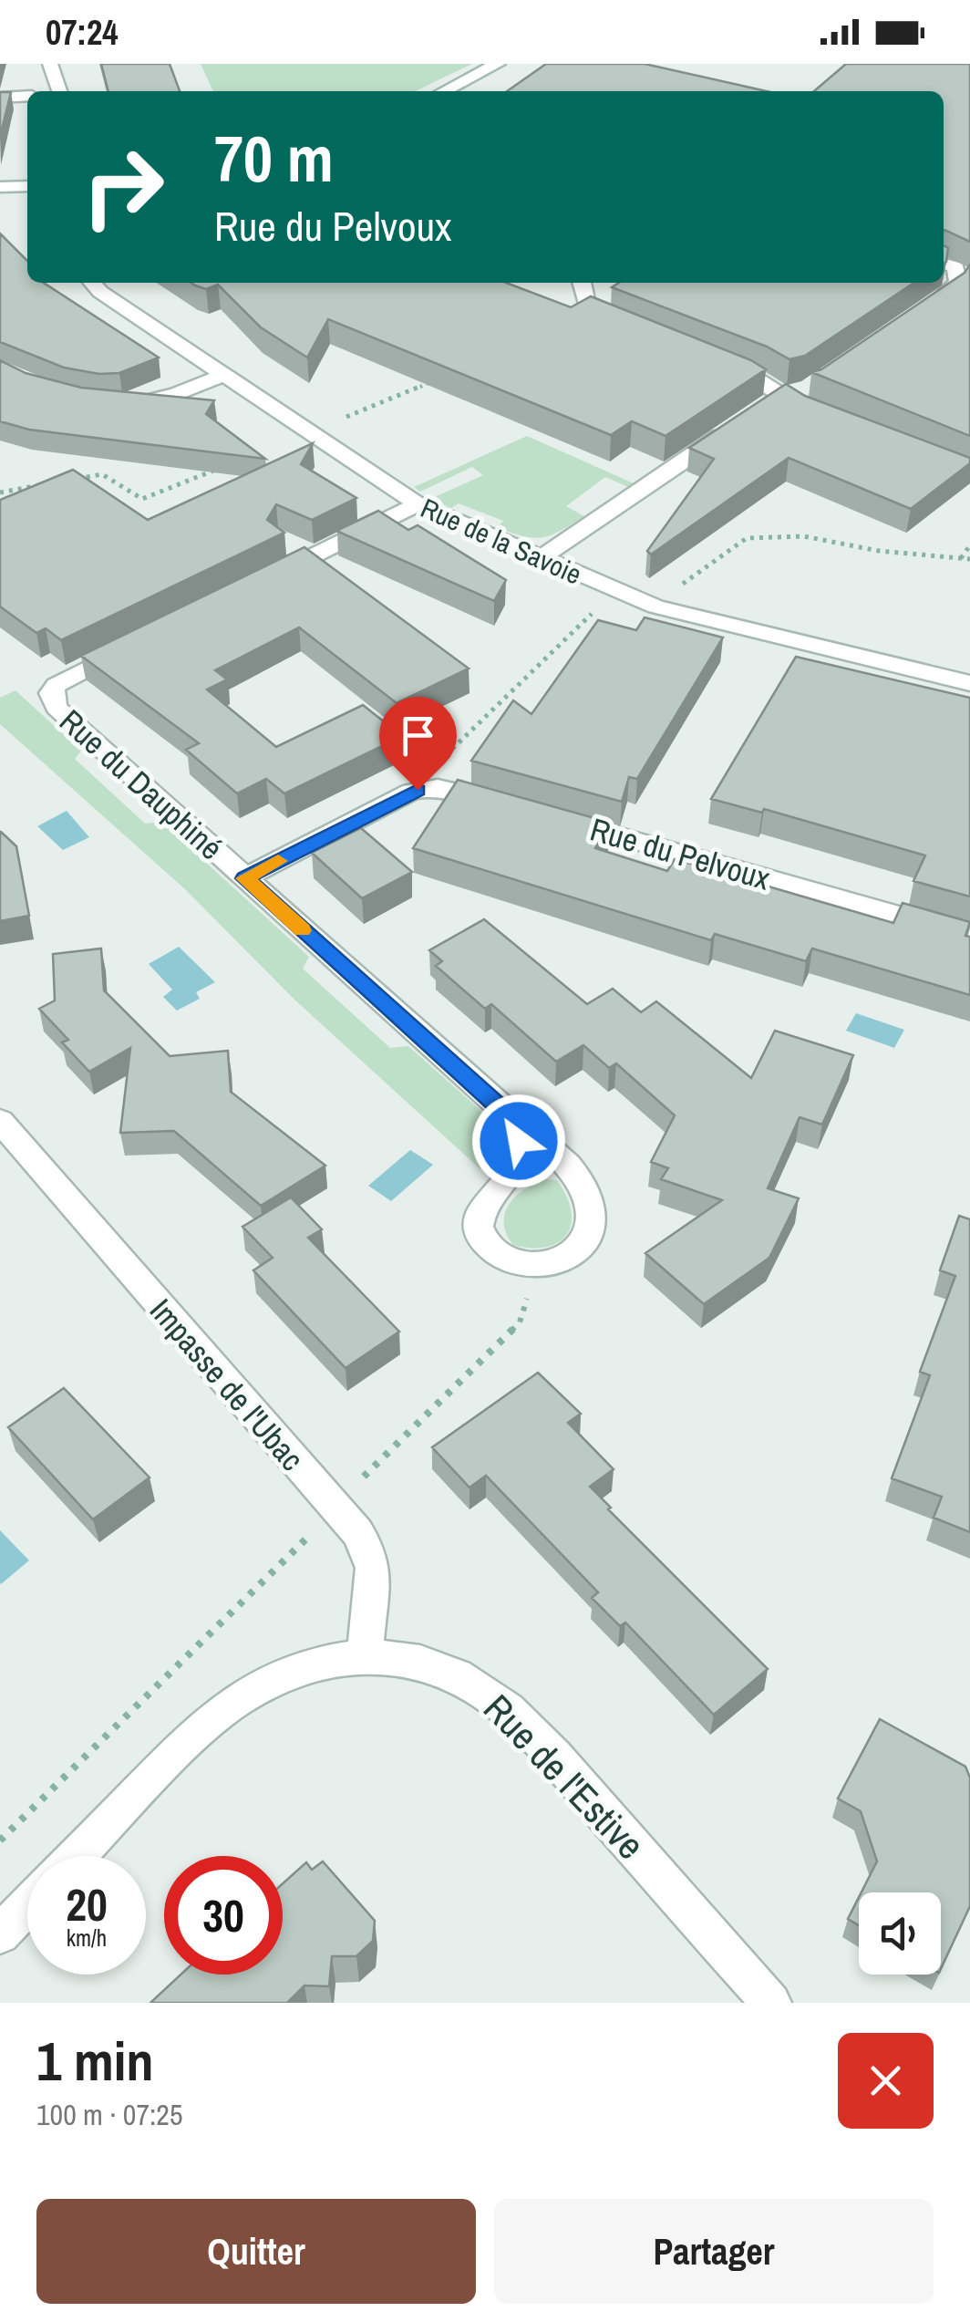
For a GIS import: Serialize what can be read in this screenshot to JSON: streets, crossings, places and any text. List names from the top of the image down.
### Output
{
  "streets": {
    "street": [
      "Rue de la Savoie",
      "Rue du Dauphiné",
      "Rue du Pelvoux",
      "Impasse de l'Ubac",
      "Rue de l'Estive"
    ]
  },
  "crossings": [
    ["Impasse de l'Ubac", "Rue de l'Estive"]
  ],
  "page": {
    "status": "07:24",
    "turn": ["70 m", "Rue du Pelvoux"],
    "speed": "20 km/h",
    "limit": "30",
    "heading": ["1 min", "100 m · 07:25"],
    "buttons": ["Quitter", "Partager"]
  }
}
